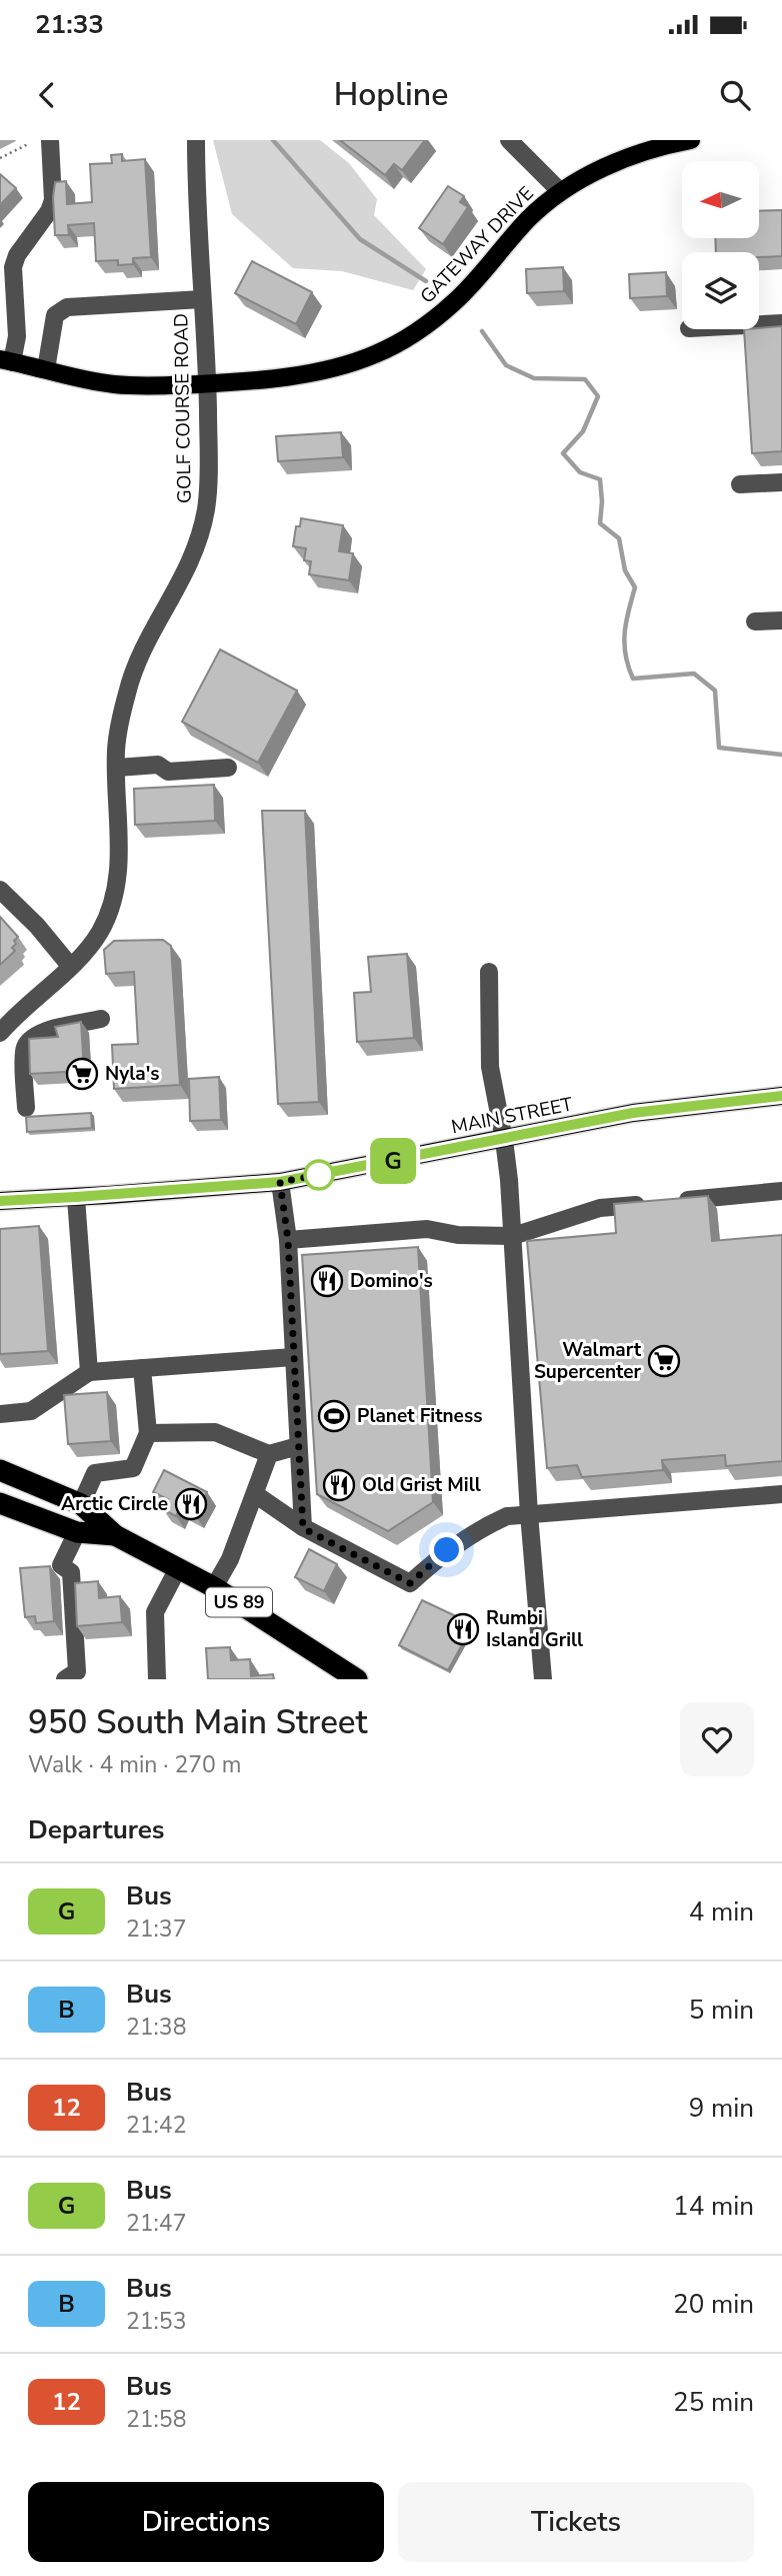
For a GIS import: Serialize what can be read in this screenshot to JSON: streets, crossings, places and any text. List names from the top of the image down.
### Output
{
  "streets": {
    "highway": ["US 89"],
    "main road": ["GATEWAY DRIVE", "MAIN STREET"],
    "street": ["GOLF COURSE ROAD"]
  },
  "crossings": [
    ["GATEWAY DRIVE", "GOLF COURSE ROAD"]
  ],
  "places": {
    "supermarket": ["Nyla's", "Walmart Supercenter"],
    "restaurant": [
      "Domino's",
      "Old Grist Mill",
      "Arctic Circle",
      "Rumbi Island Grill"
    ],
    "sports": ["Planet Fitness"]
  },
  "lines": ["bus line G"],
  "north": "left",
  "page": {
    "status": "21:33",
    "header": "Hopline",
    "on_map": "G",
    "heading": [
      ["950 South Main Street", "Walk · 4 min · 270 m"],
      "Departures"
    ],
    "list": [
      {
        "mark": "G",
        "name": "Bus",
        "note": "21:37",
        "value": "4 min"
      },
      {
        "mark": "B",
        "name": "Bus",
        "note": "21:38",
        "value": "5 min"
      },
      {
        "mark": "12",
        "name": "Bus",
        "note": "21:42",
        "value": "9 min"
      },
      {
        "mark": "G",
        "name": "Bus",
        "note": "21:47",
        "value": "14 min"
      },
      {
        "mark": "B",
        "name": "Bus",
        "note": "21:53",
        "value": "20 min"
      },
      {
        "mark": "12",
        "name": "Bus",
        "note": "21:58",
        "value": "25 min"
      }
    ],
    "buttons": ["Directions", "Tickets"]
  }
}
